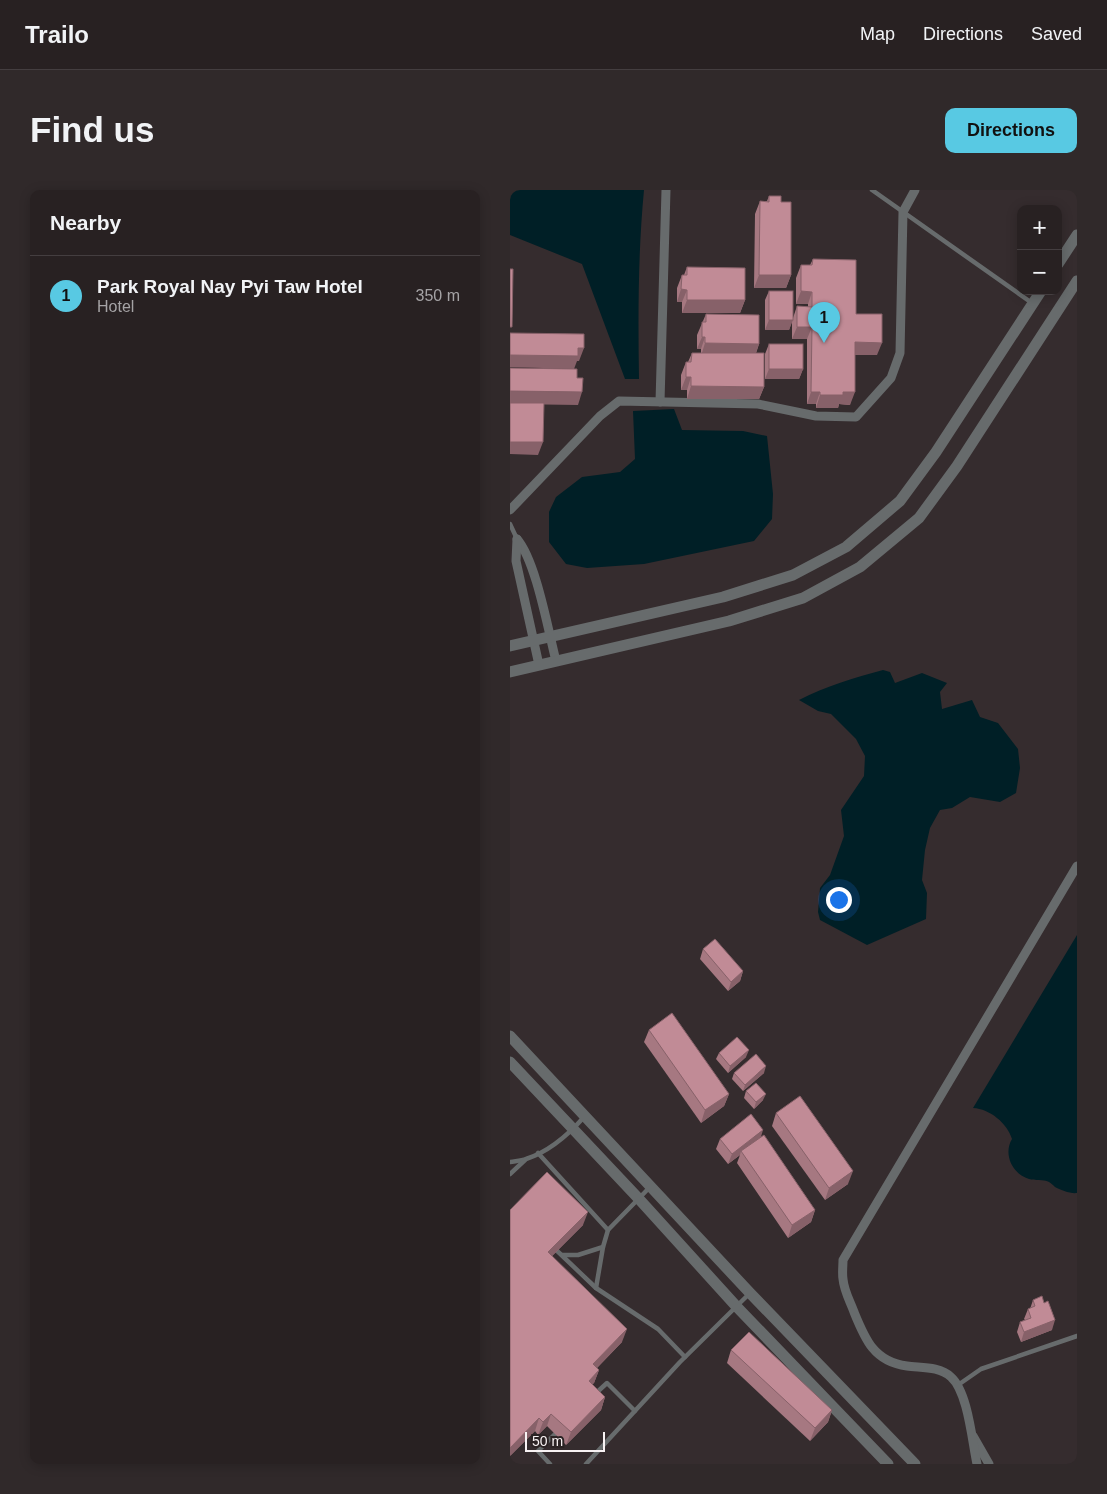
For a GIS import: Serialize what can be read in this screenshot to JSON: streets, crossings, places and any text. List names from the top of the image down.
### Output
{
  "scale_bar": "50 m",
  "page": {
    "header": "Trailo",
    "nav": ["Map", "Directions", "Saved"],
    "buttons": "Directions",
    "title": "Find us",
    "heading": "Nearby",
    "map_buttons": ["+", "−"],
    "list": [
      {
        "mark": "1",
        "name": "Park Royal Nay Pyi Taw Hotel",
        "note": "Hotel",
        "value": "350 m"
      }
    ],
    "pins": "1",
    "scale": "50 m"
  }
}
